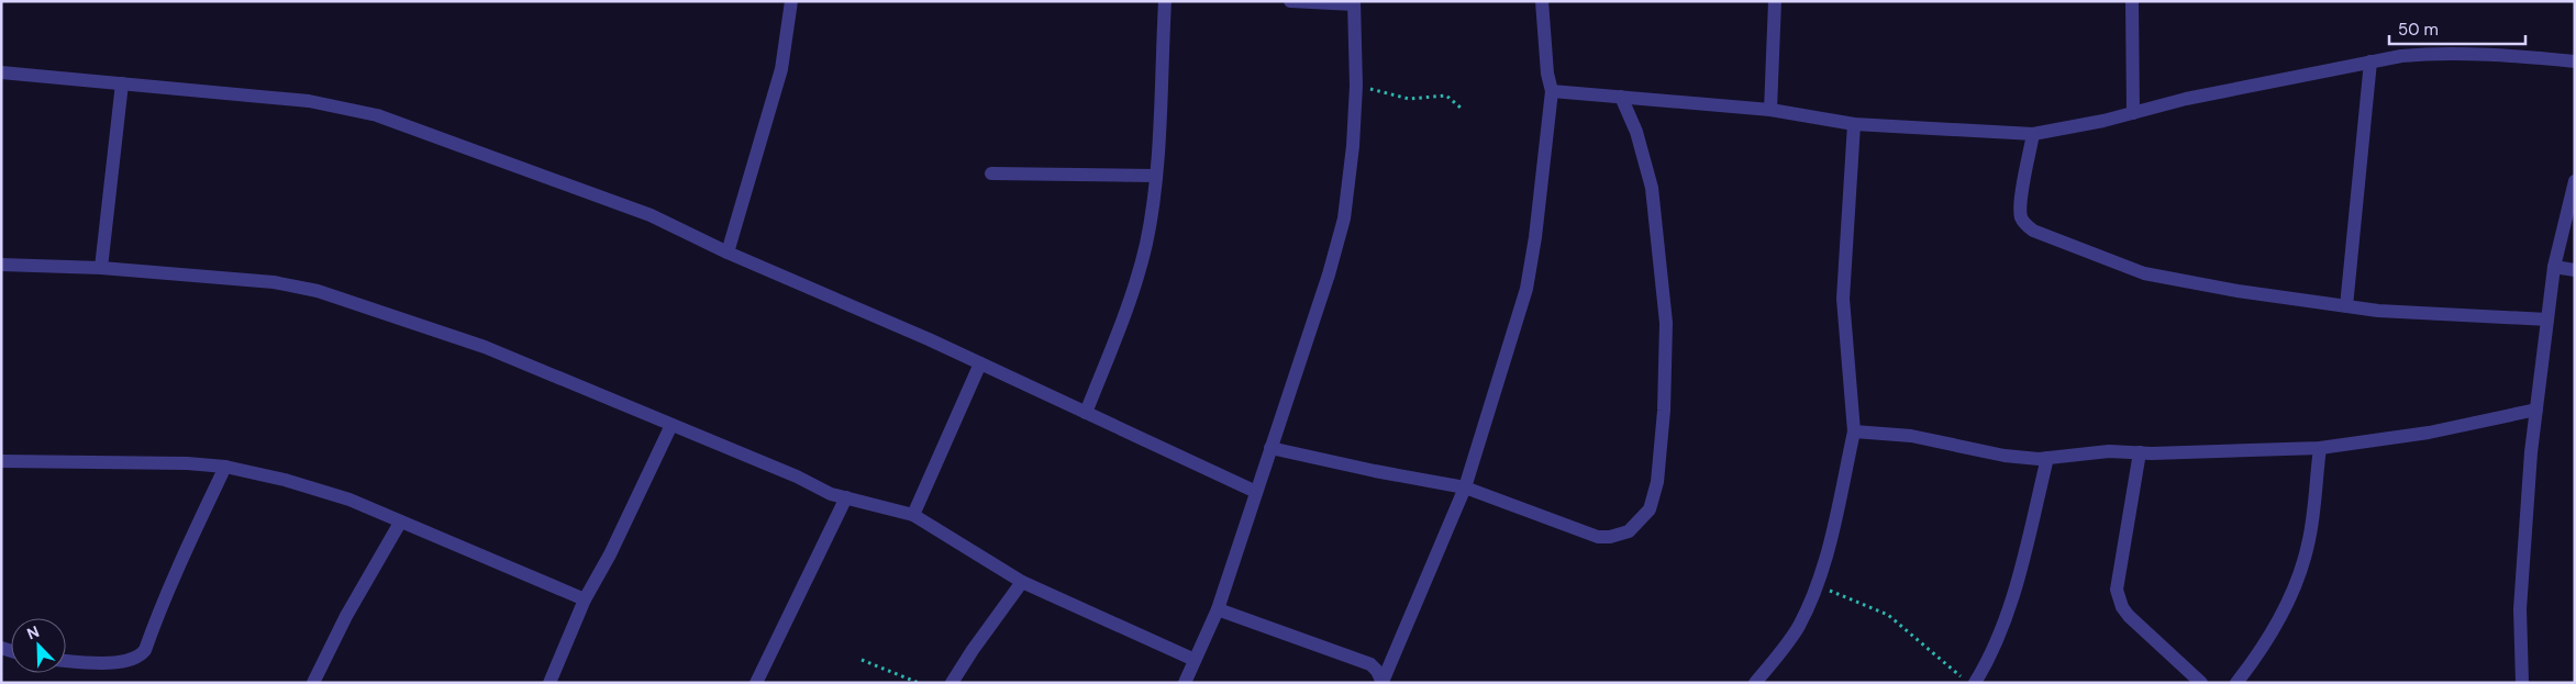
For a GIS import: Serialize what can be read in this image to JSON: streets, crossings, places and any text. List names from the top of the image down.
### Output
{
  "scale_bar": "50 m",
  "north": "top left"
}
